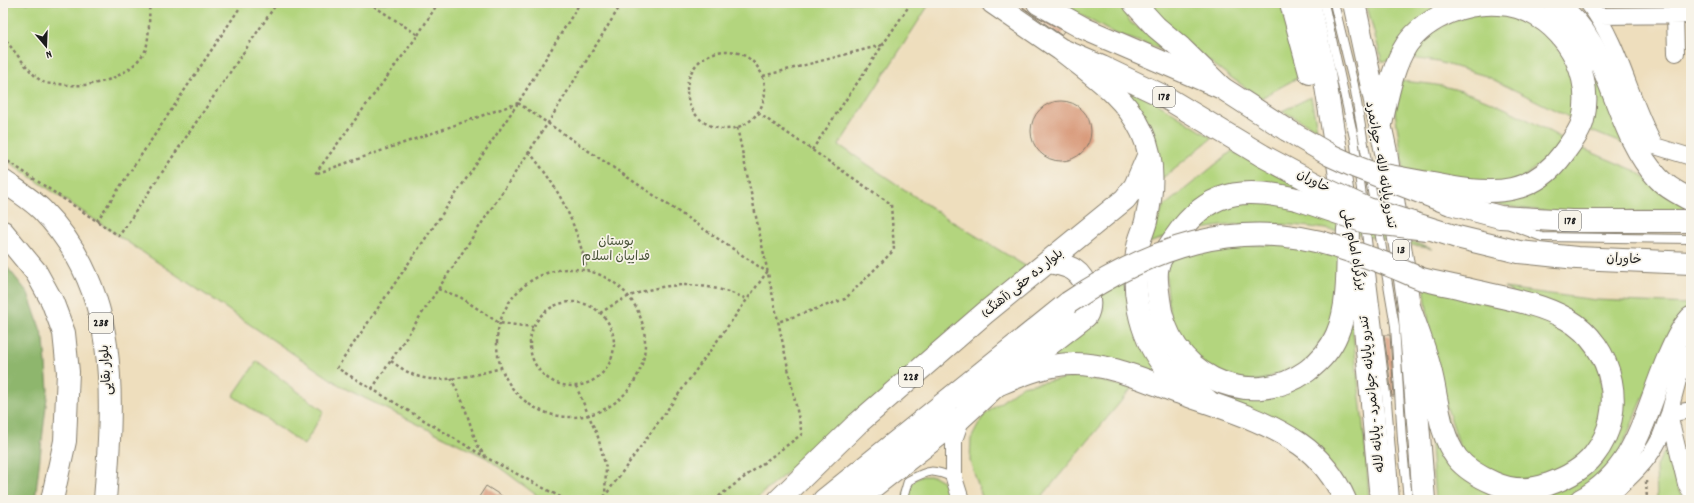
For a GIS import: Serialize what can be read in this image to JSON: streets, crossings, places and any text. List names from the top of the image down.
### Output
{
  "streets": {
    "main road": [
      "178",
      "خاوران",
      "بزرگراه امام علی",
      "13",
      "بلوار ده حقی (آهنگ)",
      "238",
      "بلوار بقایی",
      "228"
    ],
    "lane": ["تندرو پایانه لاله - جوانمرد", "تندرو پایانه جوانمرد - پایانه لاله"]
  },
  "parks": ["بوستان فداییان اسلام"],
  "north": "bottom"
}
